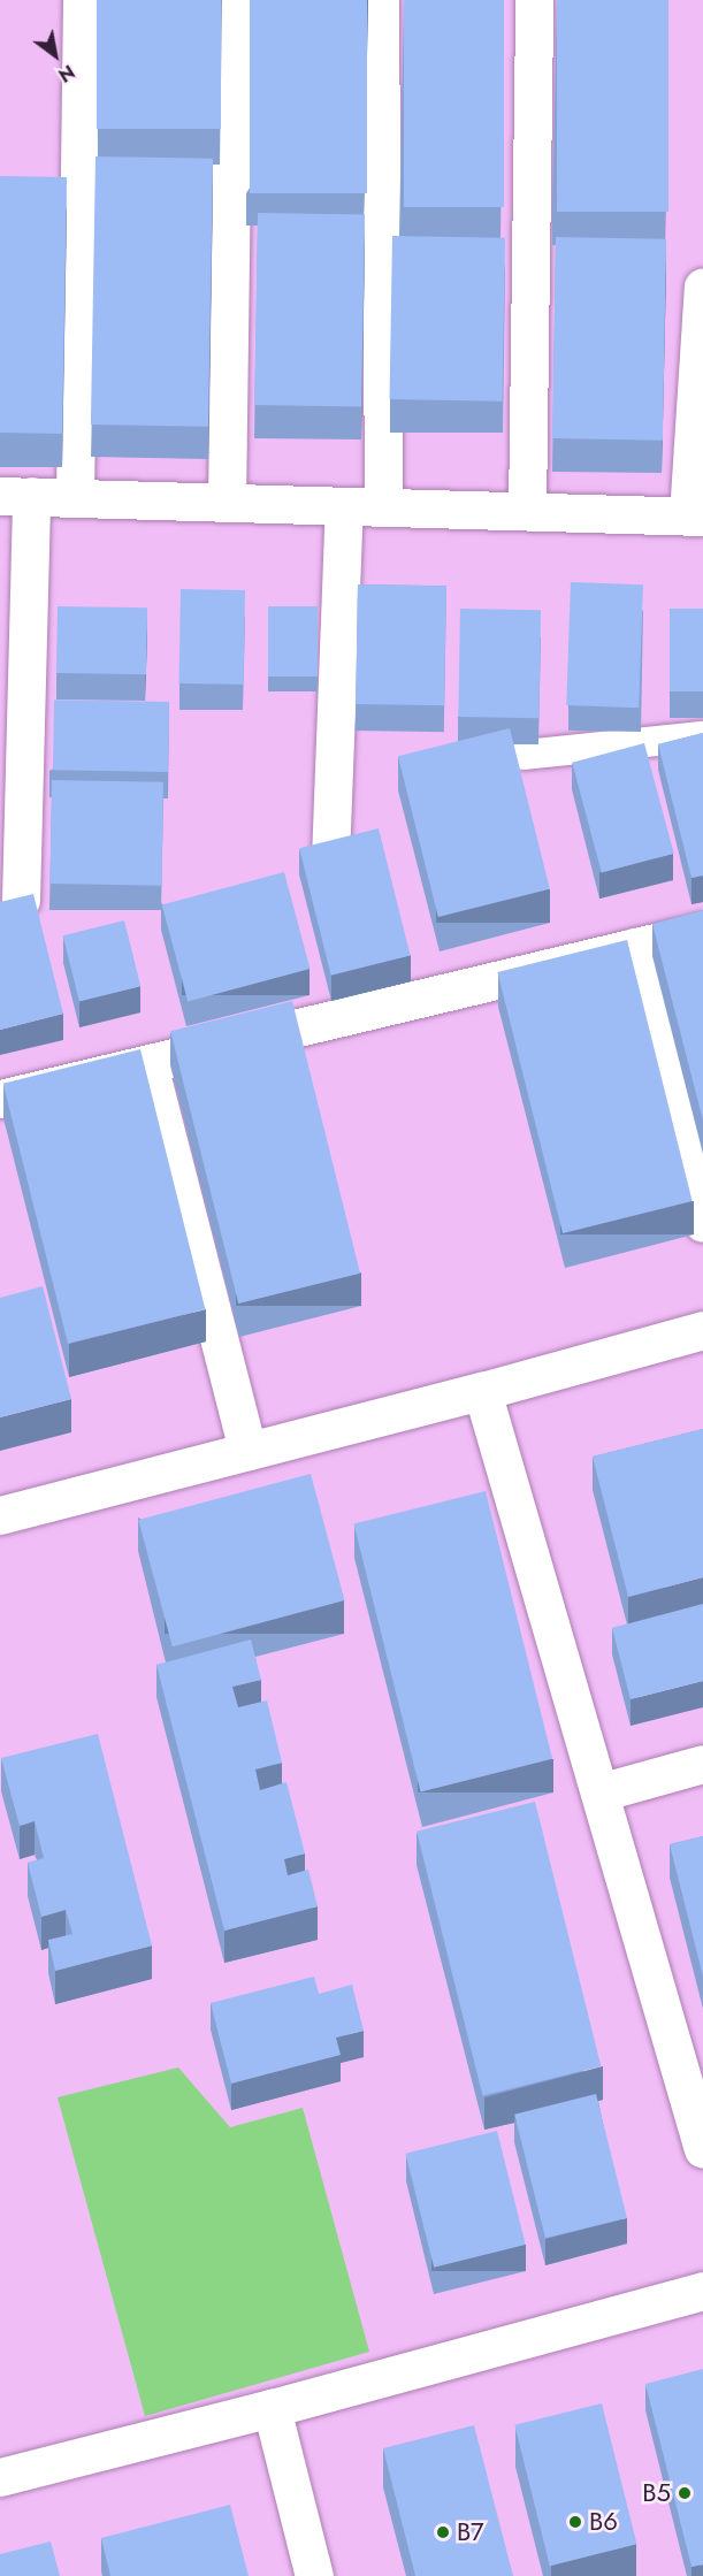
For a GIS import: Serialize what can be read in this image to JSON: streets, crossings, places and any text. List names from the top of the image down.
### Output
{
  "places": ["B5", "B6", "B7"],
  "north": "bottom right"
}
